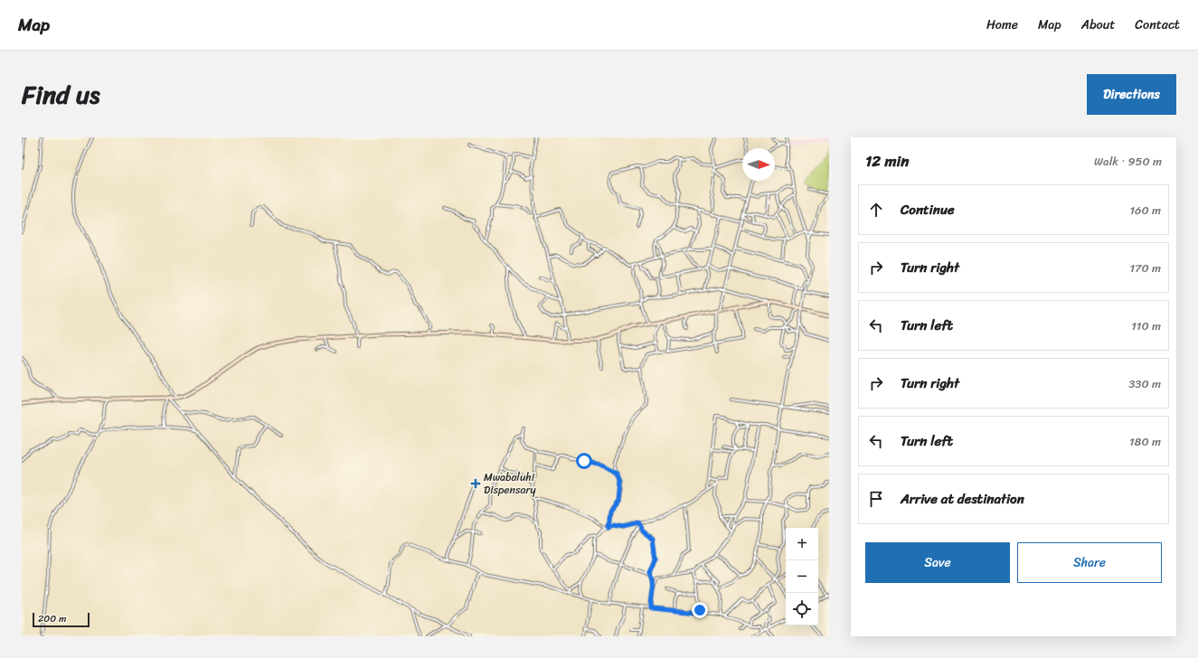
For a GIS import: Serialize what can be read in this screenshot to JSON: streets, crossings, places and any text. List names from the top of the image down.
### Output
{
  "places": {
    "health": ["Mwabaluhi Dispensary"]
  },
  "scale_bar": "200 m",
  "north": "right",
  "page": {
    "header": "Map",
    "nav": [
      "Home",
      "Map",
      "About",
      "Contact"
    ],
    "title": "Find us",
    "buttons": [
      "Directions",
      ["Save", "Share"]
    ],
    "heading": ["12 min", "Walk · 950 m"],
    "list": [
      ["Continue", "160 m"],
      ["Turn right", "170 m"],
      ["Turn left", "110 m"],
      ["Turn right", "330 m"],
      ["Turn left", "180 m"],
      "Arrive at destination"
    ],
    "map_buttons": ["+", "−"],
    "scale": "200 m"
  }
}
